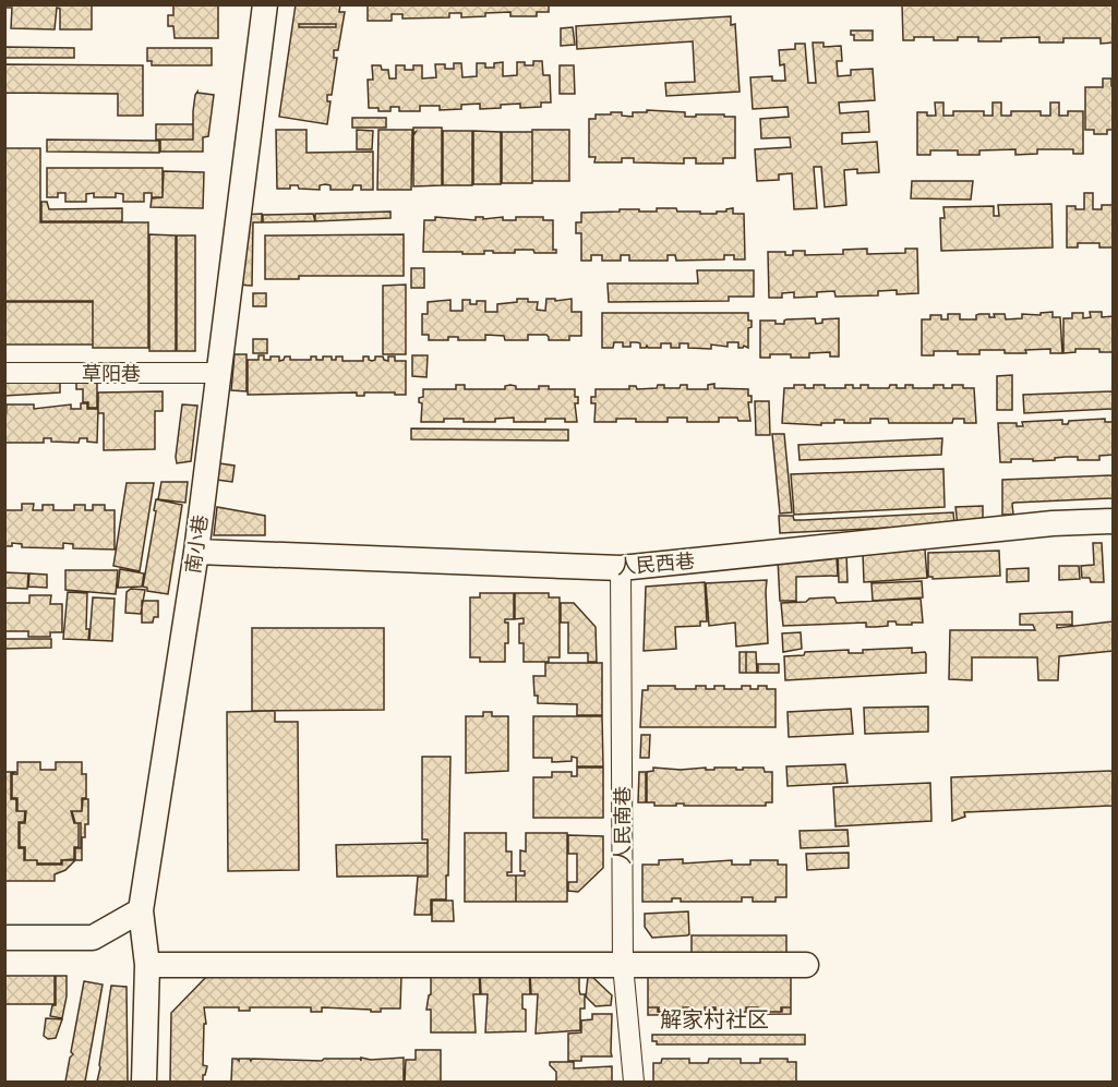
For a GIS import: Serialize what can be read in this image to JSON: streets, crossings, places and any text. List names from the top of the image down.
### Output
{
  "streets": {
    "street": [
      "草阳巷",
      "南小巷",
      "人民西巷",
      "人民南巷"
    ]
  },
  "crossings": [
    ["草阳巷", "南小巷"],
    ["南小巷", "人民西巷"],
    ["人民西巷", "人民南巷"]
  ],
  "districts": ["解家村社区"]
}
